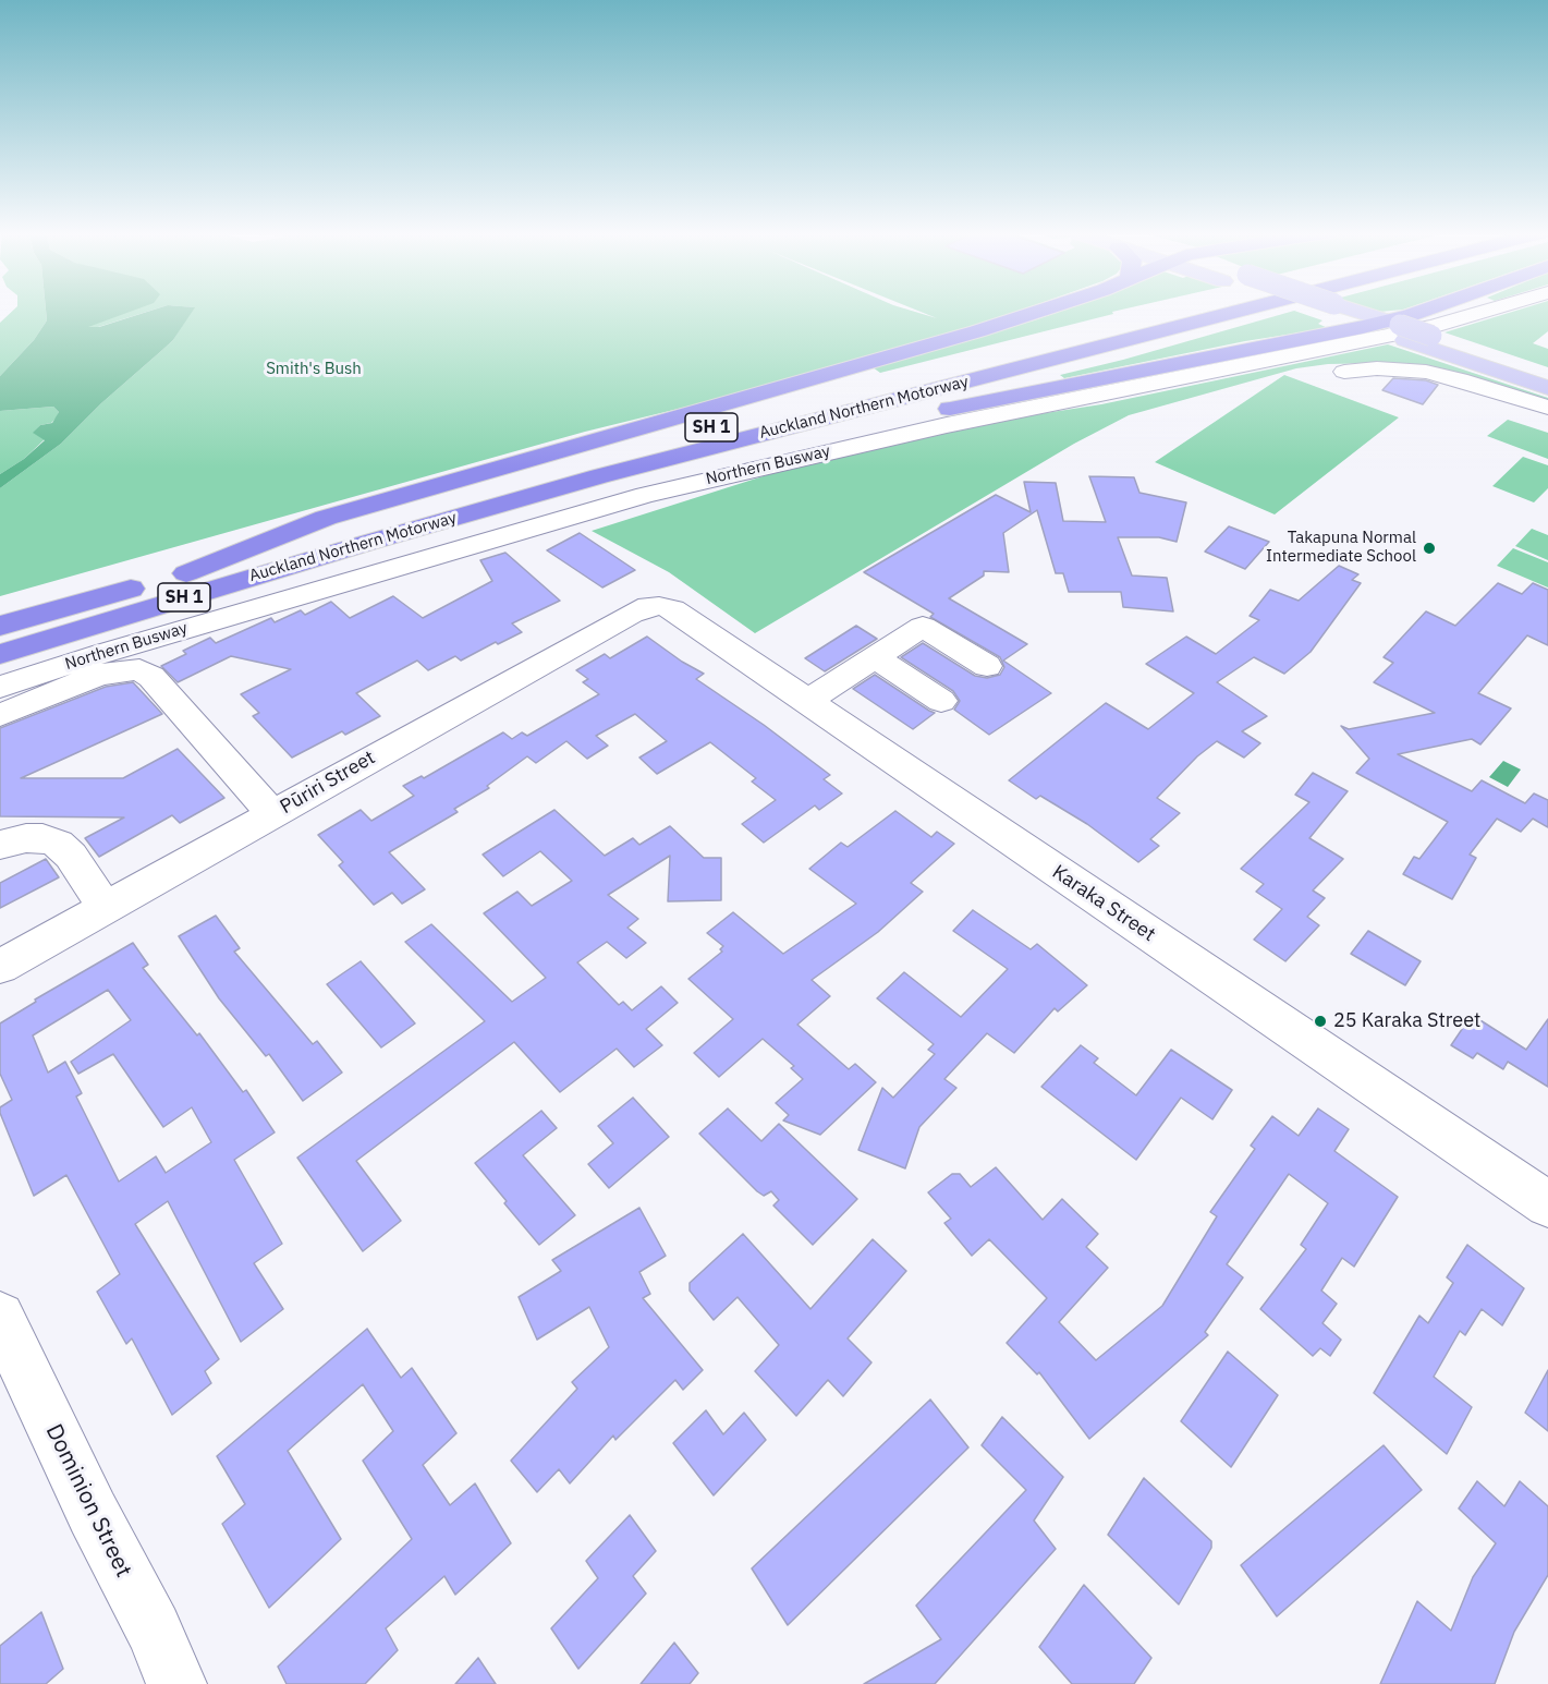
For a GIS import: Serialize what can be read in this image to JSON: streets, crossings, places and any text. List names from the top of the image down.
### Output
{
  "streets": {
    "highway": ["Auckland Northern Motorway", "SH 1"],
    "street": [
      "Northern Busway",
      "Pūriri Street",
      "Karaka Street",
      "Dominion Street"
    ]
  },
  "crossings": [
    ["Pūriri Street", "Karaka Street"]
  ],
  "parks": ["Smith's Bush"],
  "places": ["Takapuna Normal Intermediate School", "25 Karaka Street"]
}
